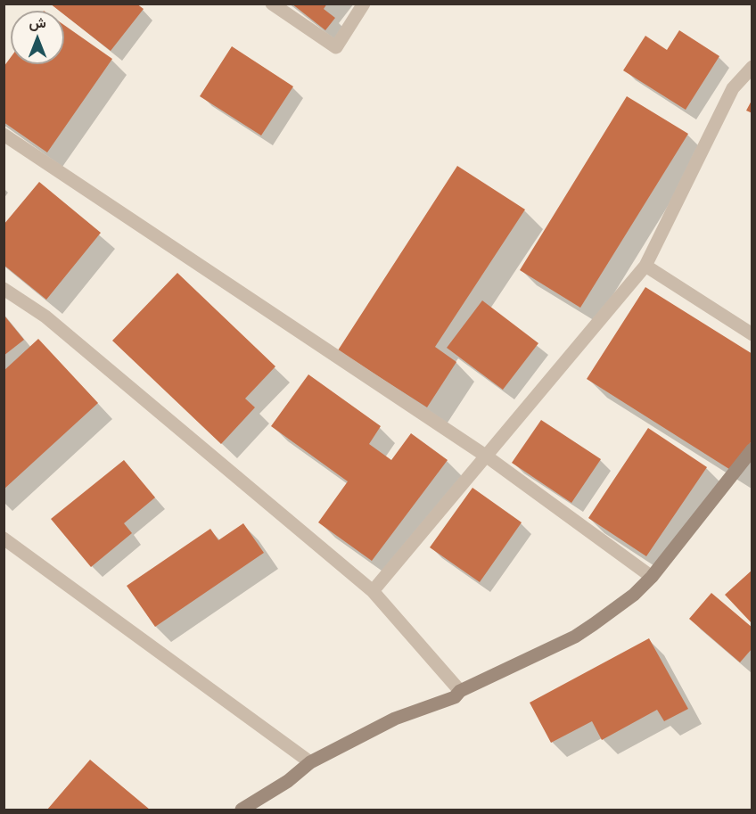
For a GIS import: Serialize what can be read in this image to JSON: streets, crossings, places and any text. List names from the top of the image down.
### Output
{
  "north": "top"
}
